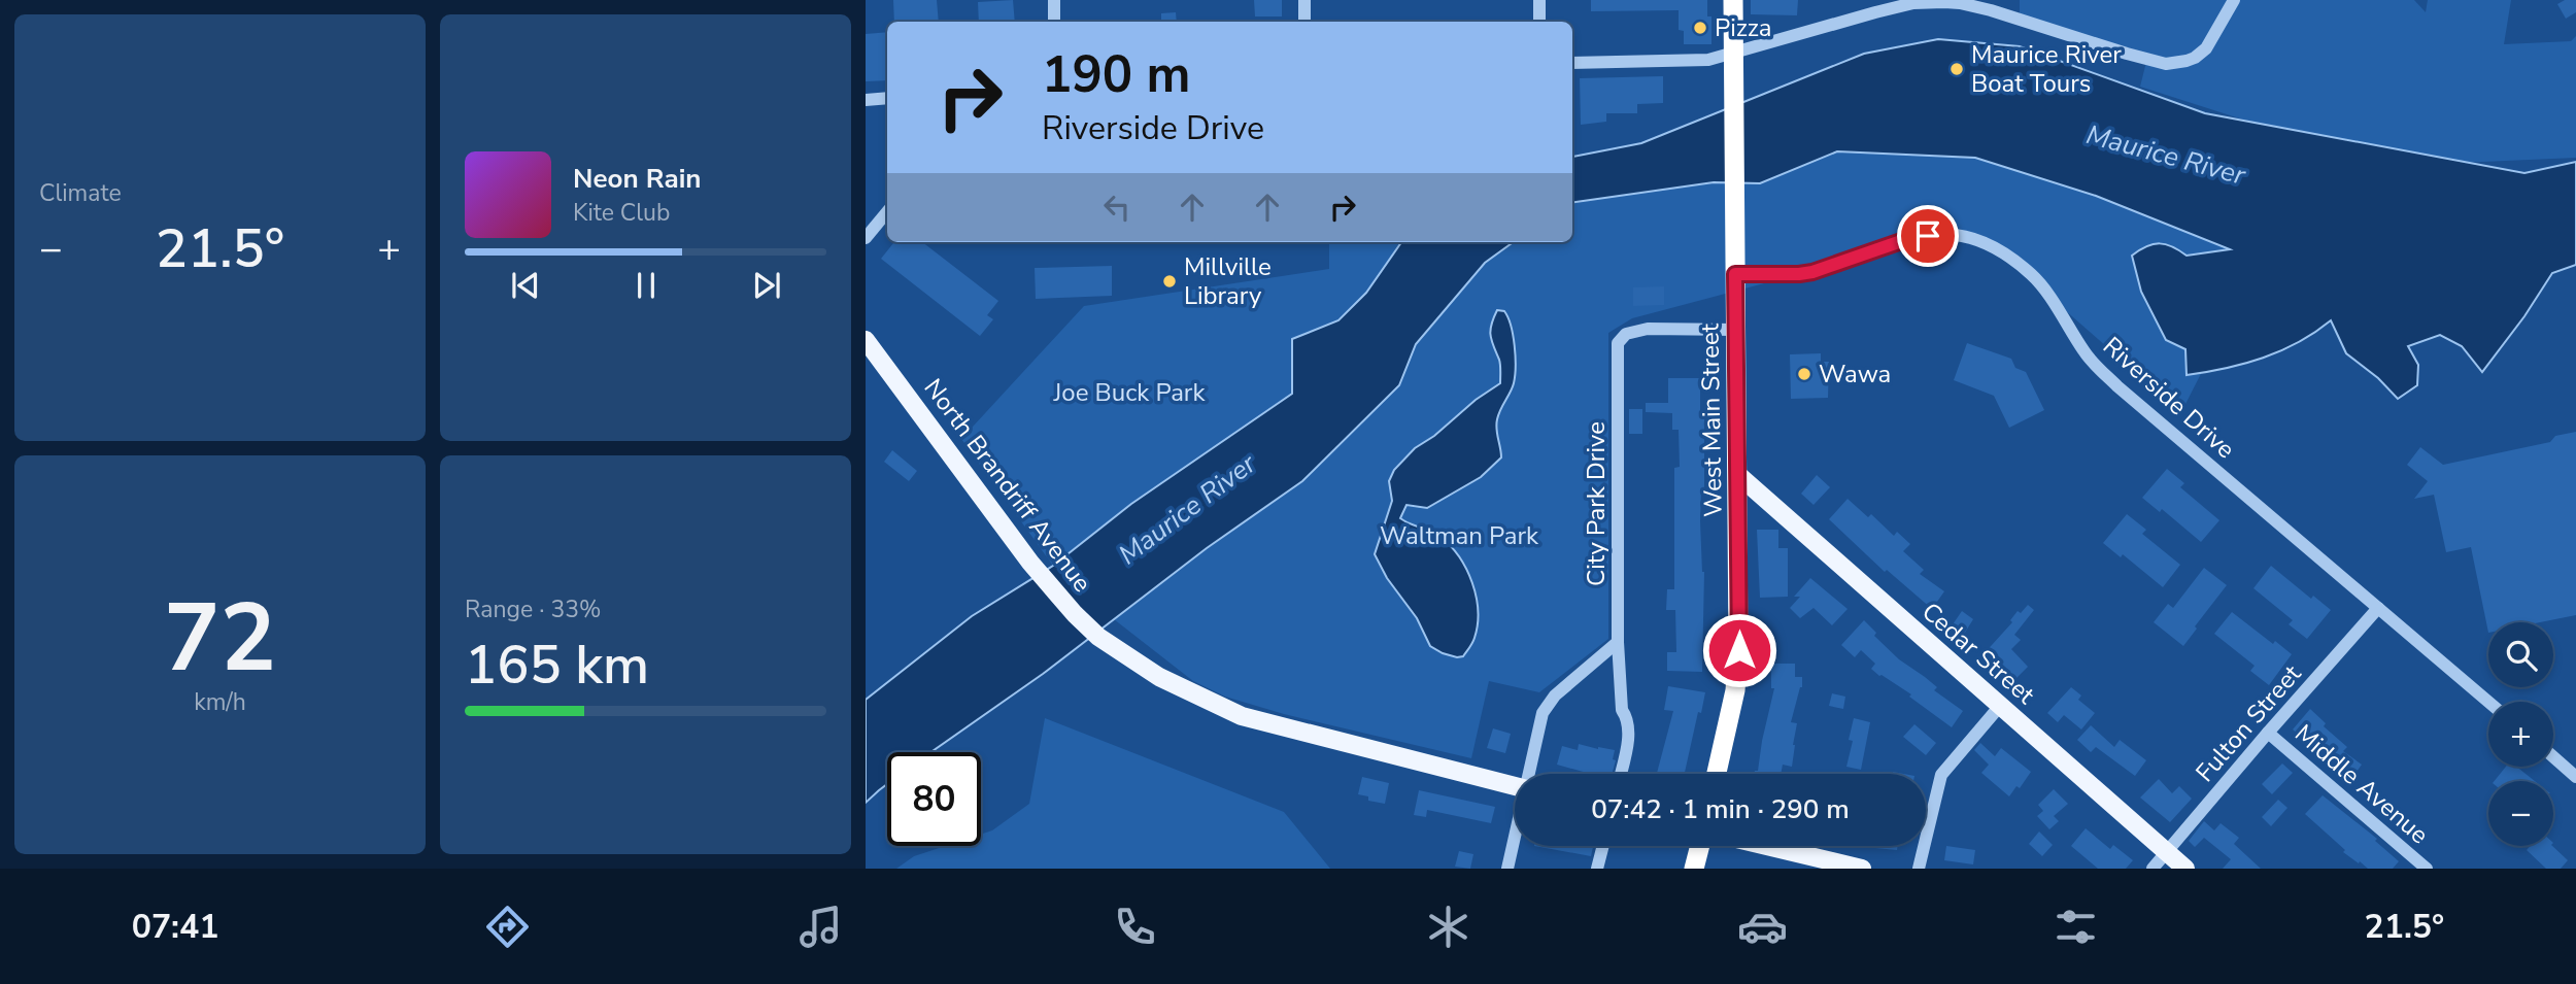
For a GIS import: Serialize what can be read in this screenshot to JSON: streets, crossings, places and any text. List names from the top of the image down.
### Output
{
  "streets": {
    "highway": ["West Main Street"],
    "main road": ["North Brandriff Avenue", "Cedar Street"],
    "street": [
      "Riverside Drive",
      "City Park Drive",
      "Fulton Street",
      "Middle Avenue"
    ]
  },
  "crossings": [
    ["Riverside Drive", "West Main Street"],
    ["Riverside Drive", "Fulton Street"],
    ["West Main Street", "City Park Drive"],
    ["West Main Street", "Cedar Street"],
    ["Cedar Street", "Fulton Street"],
    ["Fulton Street", "Middle Avenue"]
  ],
  "water": ["Maurice River"],
  "parks": ["Joe Buck Park", "Waltman Park"],
  "places": [
    "Pizza",
    "Maurice River Boat Tours",
    "Millville Library",
    "Wawa"
  ],
  "page": {
    "tile": [
      "Climate",
      ["72", "km/h"],
      ["Range · 33%", "165 km"]
    ],
    "turn": ["190 m", "Riverside Drive"],
    "song": ["Neon Rain", "Kite Club"],
    "heat": ["−", "21.5°", "+"],
    "map_buttons": ["+", "−"],
    "limit": "80",
    "trip": "07:42 · 1 min · 290 m",
    "tabs": ["07:41", "21.5°"]
  }
}
